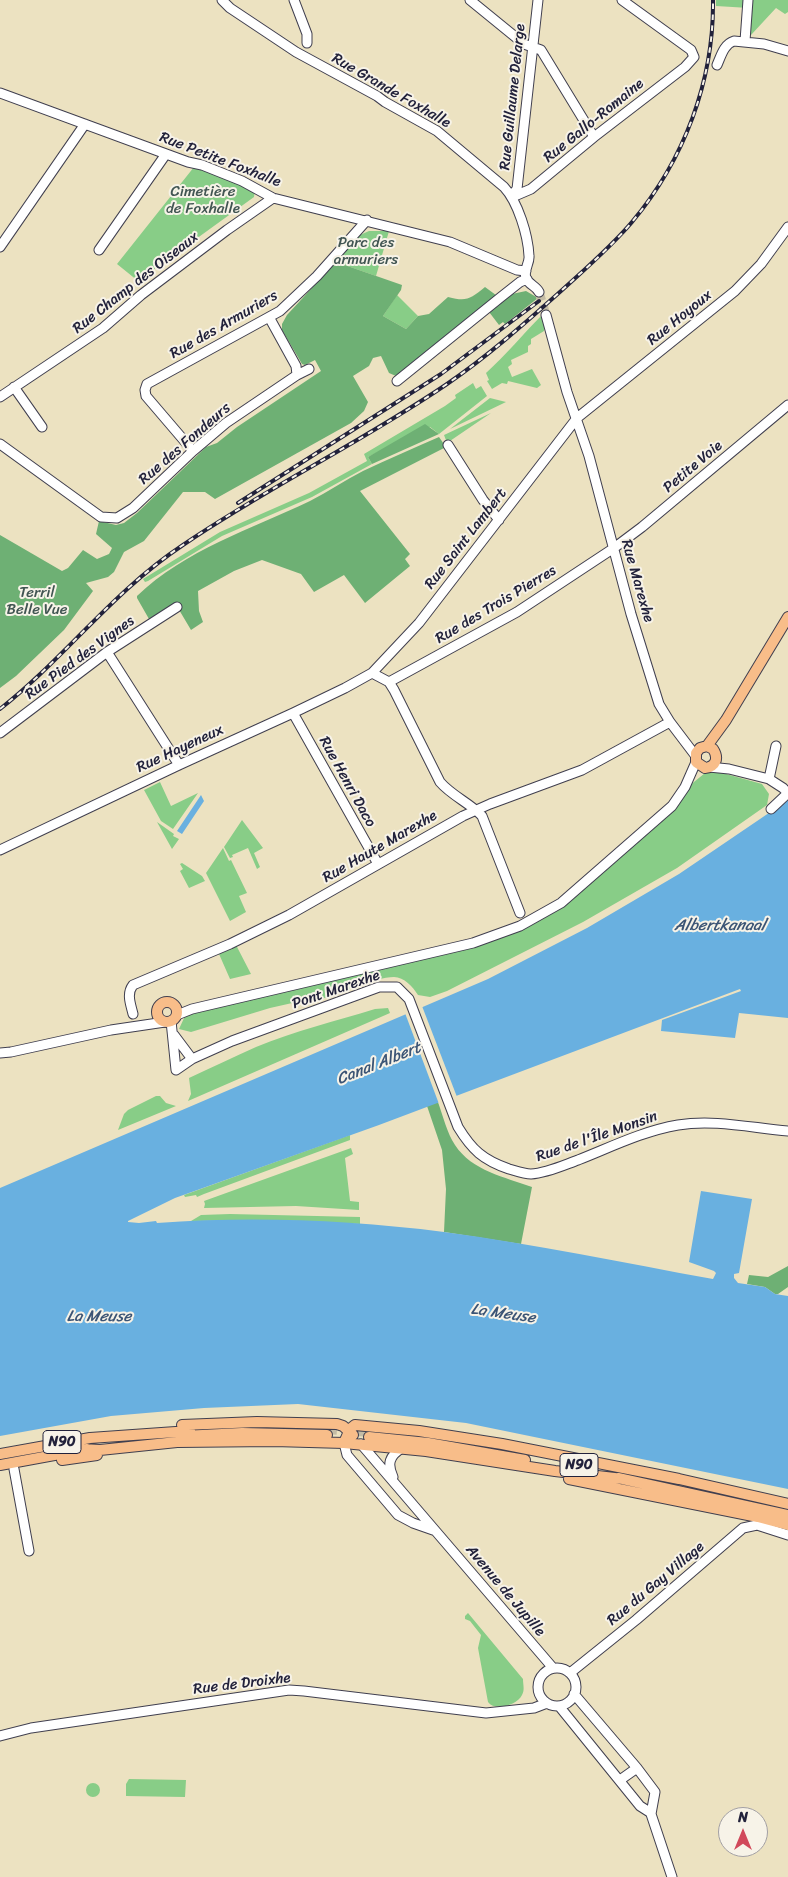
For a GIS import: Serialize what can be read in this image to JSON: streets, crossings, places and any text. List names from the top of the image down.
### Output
{
  "streets": {
    "main road": ["N90"],
    "street": [
      "Rue Grande Foxhalle",
      "Rue Guillaume Delarge",
      "Rue Gallo-Romaine",
      "Rue Petite Foxhalle",
      "Rue Champ des Oiseaux",
      "Rue Hoyoux",
      "Rue des Armuriers",
      "Rue des Fondeurs",
      "Petite Voie",
      "Rue Saint Lambert",
      "Rue Marexhe",
      "Rue des Trois Pierres",
      "Rue Pied des Vignes",
      "Rue Hayeneux",
      "Rue Henri Daco",
      "Rue Haute Marexhe",
      "Pont Marexhe",
      "Rue de l'Île Monsin",
      "Rue du Gay Village",
      "Avenue de Jupille",
      "Rue de Droixhe"
    ]
  },
  "crossings": [
    ["Rue Grande Foxhalle", "Rue Guillaume Delarge"],
    ["Rue Grande Foxhalle", "Rue Gallo-Romaine"],
    ["Rue Grande Foxhalle", "Rue Petite Foxhalle"],
    ["Rue Guillaume Delarge", "Rue Gallo-Romaine"],
    ["Rue Petite Foxhalle", "Rue Champ des Oiseaux"],
    ["Rue Petite Foxhalle", "Rue des Armuriers"],
    ["Rue Hoyoux", "Rue Saint Lambert"],
    ["Rue Hoyoux", "Rue Marexhe"],
    ["Rue des Armuriers", "Rue des Fondeurs"],
    ["Petite Voie", "Rue Marexhe"],
    ["Petite Voie", "Rue des Trois Pierres"],
    ["Rue Saint Lambert", "Rue Marexhe"],
    ["Rue Saint Lambert", "Rue Hayeneux"],
    ["Rue Marexhe", "Rue des Trois Pierres"],
    ["Rue Marexhe", "Rue Haute Marexhe"],
    ["Rue Hayeneux", "Rue Henri Daco"],
    ["Rue Henri Daco", "Rue Haute Marexhe"],
    ["Pont Marexhe", "Rue de l'Île Monsin"],
    ["N90", "Avenue de Jupille"],
    ["Rue du Gay Village", "Avenue de Jupille"],
    ["Rue du Gay Village", "Rue de Droixhe"],
    ["Avenue de Jupille", "Rue de Droixhe"]
  ],
  "water": ["Albertkanaal", "Canal Albert", "La Meuse"],
  "parks": ["Cimetière de Foxhalle", "Parc des armuriers", "Terril Belle Vue"],
  "north": "top"
}
